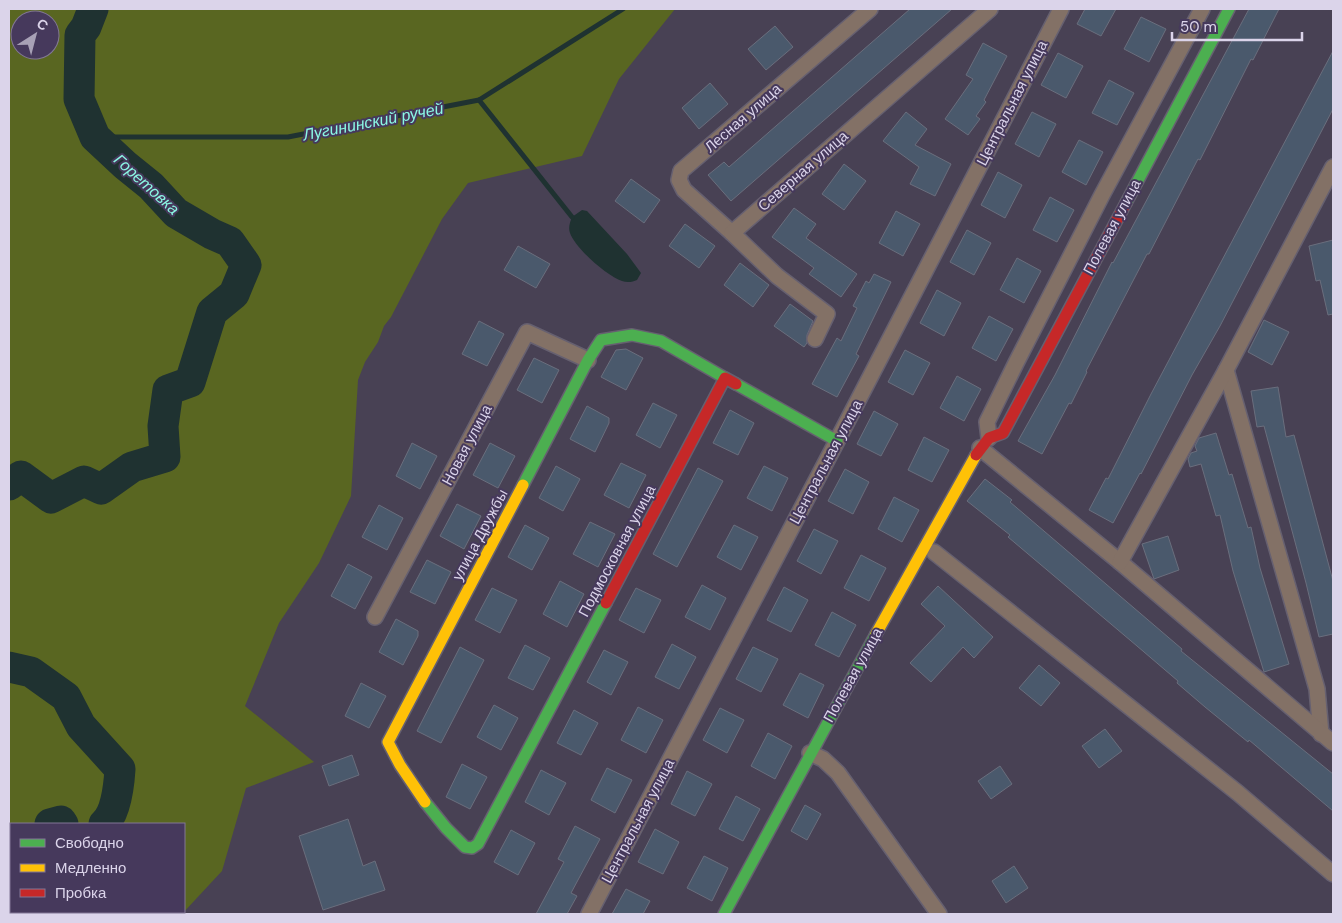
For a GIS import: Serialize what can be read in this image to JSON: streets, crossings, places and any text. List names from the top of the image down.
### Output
{
  "streets": {
    "street": [
      "Центральная улица",
      "Лесная улица",
      "Северная улица",
      "Полевая улица",
      "Новая улица",
      "улица Дружбы",
      "Подмосковная улица"
    ]
  },
  "crossings": [
    ["Лесная улица", "Северная улица"],
    ["Новая улица", "улица Дружбы"],
    ["улица Дружбы", "Подмосковная улица"]
  ],
  "water": ["Лугининский ручей", "Горетовка"],
  "legend": ["Свободно", "Медленно", "Пробка"],
  "scale_bar": "50 m",
  "north": "top right"
}
